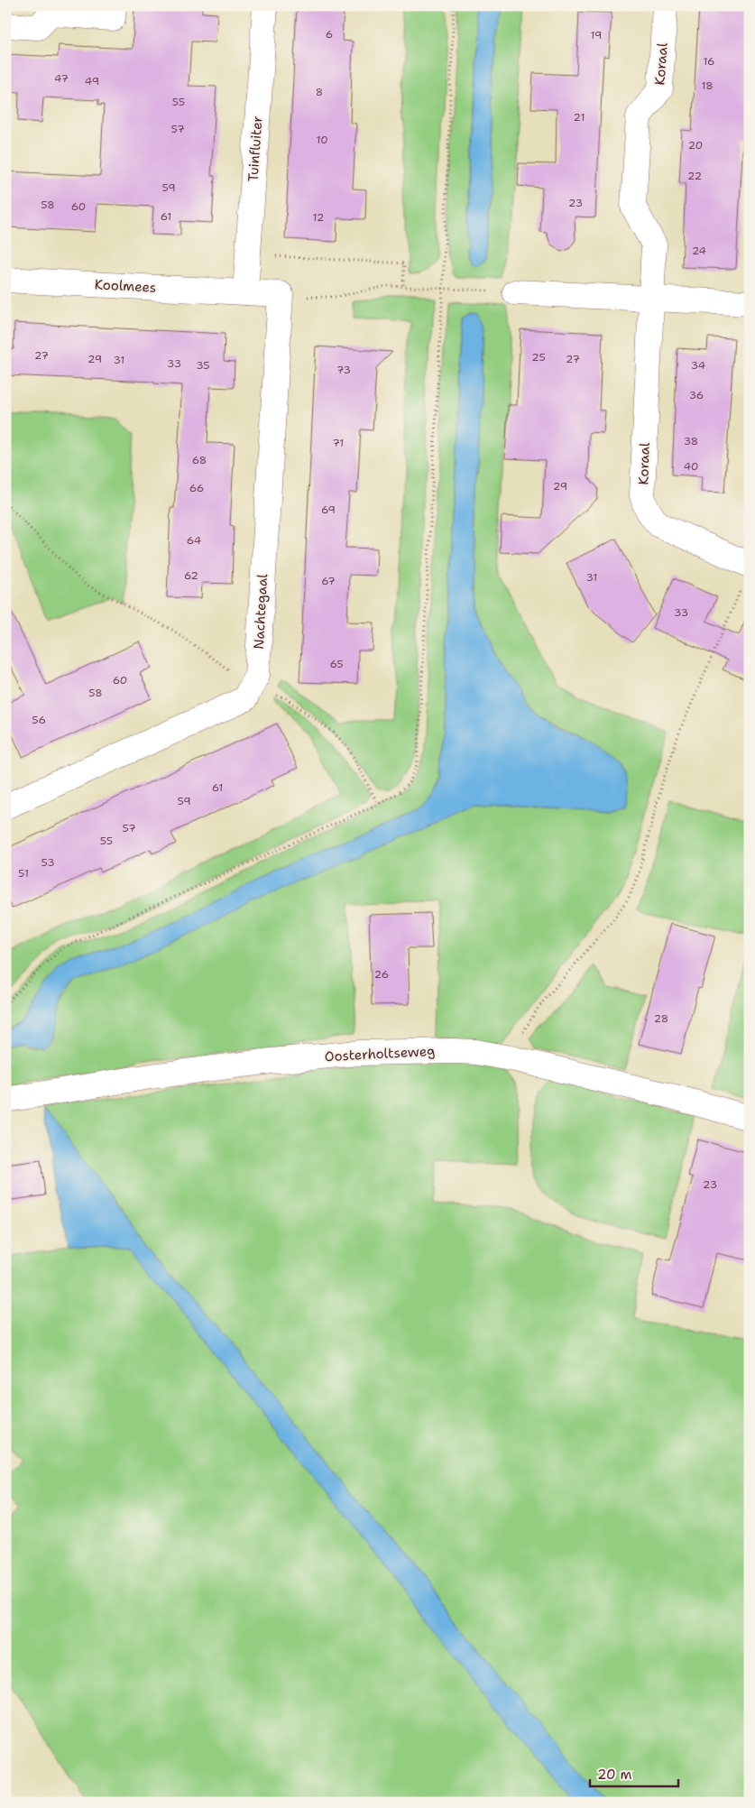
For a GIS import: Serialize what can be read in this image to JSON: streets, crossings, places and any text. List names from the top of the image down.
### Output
{
  "streets": {
    "street": [
      "Koraal",
      "Tuinfluiter",
      "Koolmees",
      "Nachtegaal",
      "Oosterholtseweg"
    ]
  },
  "crossings": [
    ["Tuinfluiter", "Koolmees"]
  ],
  "house_numbers": [
    "6",
    "19",
    "16",
    "47",
    "49",
    "18",
    "8",
    "55",
    "21",
    "57",
    "10",
    "20",
    "22",
    "59",
    "23",
    "58",
    "60",
    "61",
    "12",
    "24",
    "27",
    "25",
    "29",
    "27",
    "31",
    "33",
    "35",
    "34",
    "73",
    "36",
    "38",
    "71",
    "68",
    "40",
    "29",
    "66",
    "69",
    "64",
    "62",
    "31",
    "67",
    "33",
    "65",
    "60",
    "58",
    "56",
    "61",
    "59",
    "57",
    "55",
    "53",
    "51",
    "26",
    "28",
    "23"
  ],
  "scale_bar": "20 m"
}
